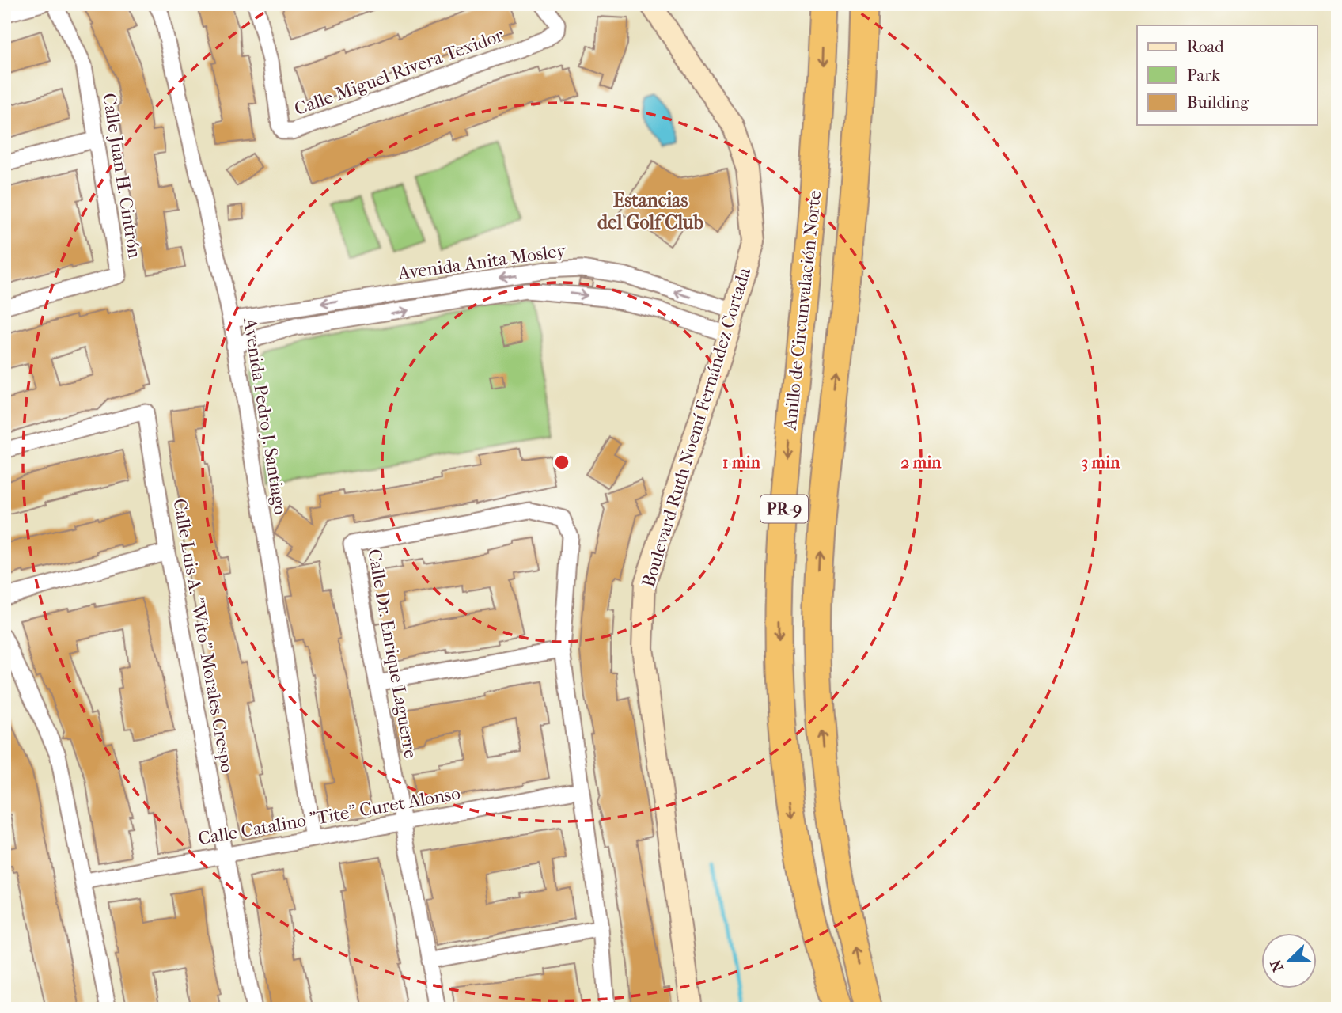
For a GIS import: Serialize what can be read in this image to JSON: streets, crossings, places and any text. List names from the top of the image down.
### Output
{
  "streets": {
    "highway": ["Anillo de Circunvalación Norte", "PR-9"],
    "street": [
      "Calle Miguel Rivera Texidor",
      "Calle Juan H. Cintrón",
      "Avenida Anita Mosley",
      "Avenida Pedro J. Santiago",
      "Boulevard Ruth Noemí Fernández Cortada",
      "Calle Luis A. \"Wito\" Morales Crespo",
      "Calle Dr. Enrique Laguerre",
      "Calle Catalino \"Tite\" Curet Alonso"
    ]
  },
  "crossings": [
    ["Avenida Anita Mosley", "Avenida Pedro J. Santiago"],
    ["Avenida Anita Mosley", "Boulevard Ruth Noemí Fernández Cortada"],
    ["Avenida Pedro J. Santiago", "Calle Catalino \"Tite\" Curet Alonso"],
    ["Calle Luis A. \"Wito\" Morales Crespo", "Calle Catalino \"Tite\" Curet Alonso"],
    ["Calle Dr. Enrique Laguerre", "Calle Catalino \"Tite\" Curet Alonso"]
  ],
  "districts": ["Estancias del Golf Club"],
  "legend": ["Road", "Park", "Building"],
  "north": "bottom left",
  "rings": ["1 min", "2 min", "3 min"]
}
